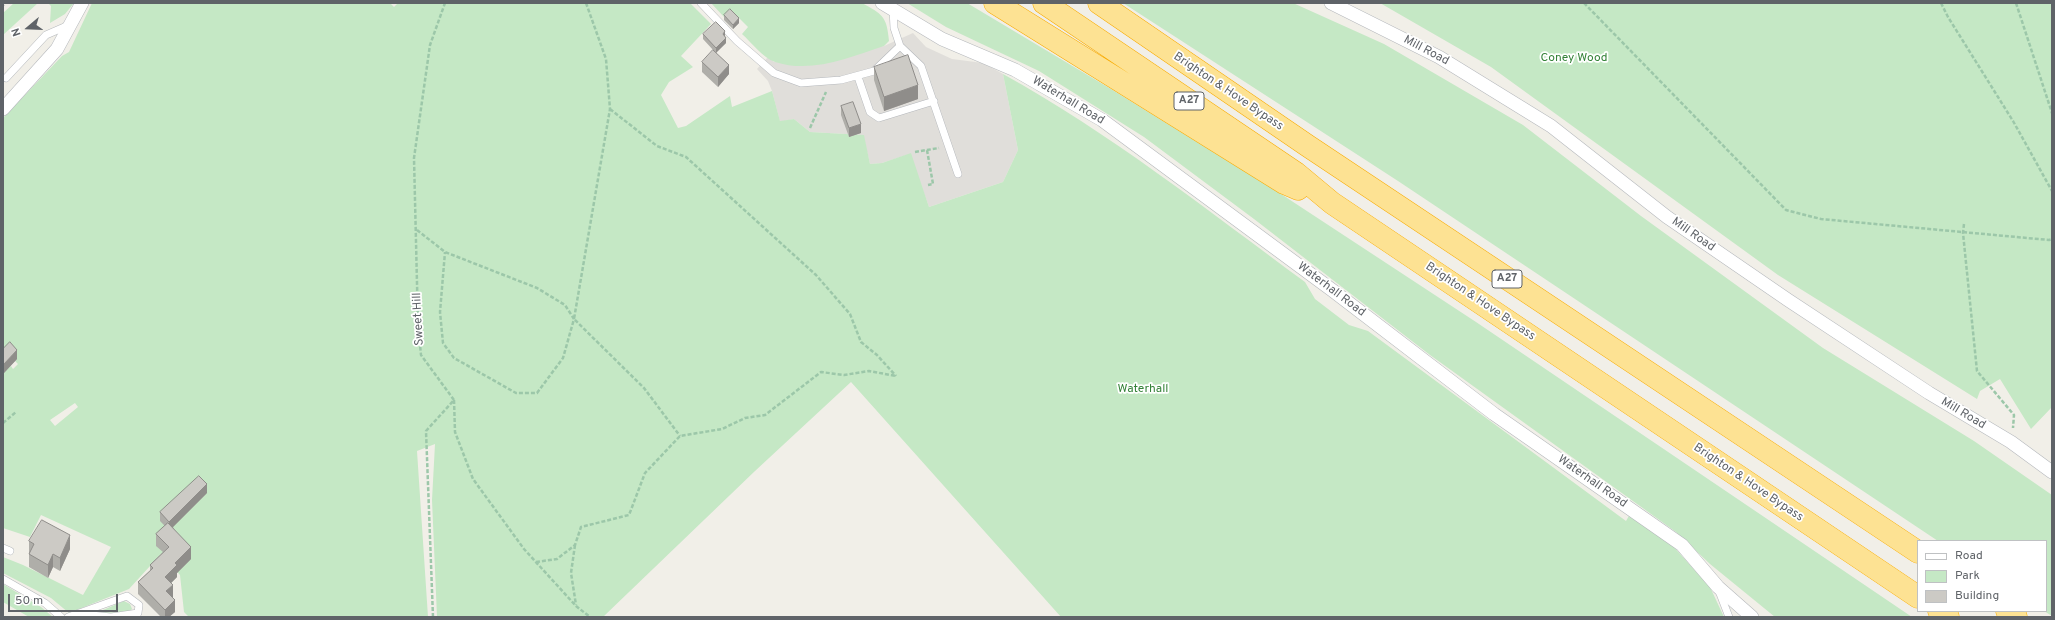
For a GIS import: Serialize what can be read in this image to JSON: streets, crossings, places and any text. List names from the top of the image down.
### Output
{
  "streets": {
    "highway": ["Brighton & Hove Bypass", "A27"],
    "street": ["Mill Road", "Waterhall Road"],
    "path": ["Sweet Hill"]
  },
  "parks": ["Coney Wood", "Waterhall"],
  "legend": ["Road", "Park", "Building"],
  "scale_bar": "50 m",
  "north": "left"
}
